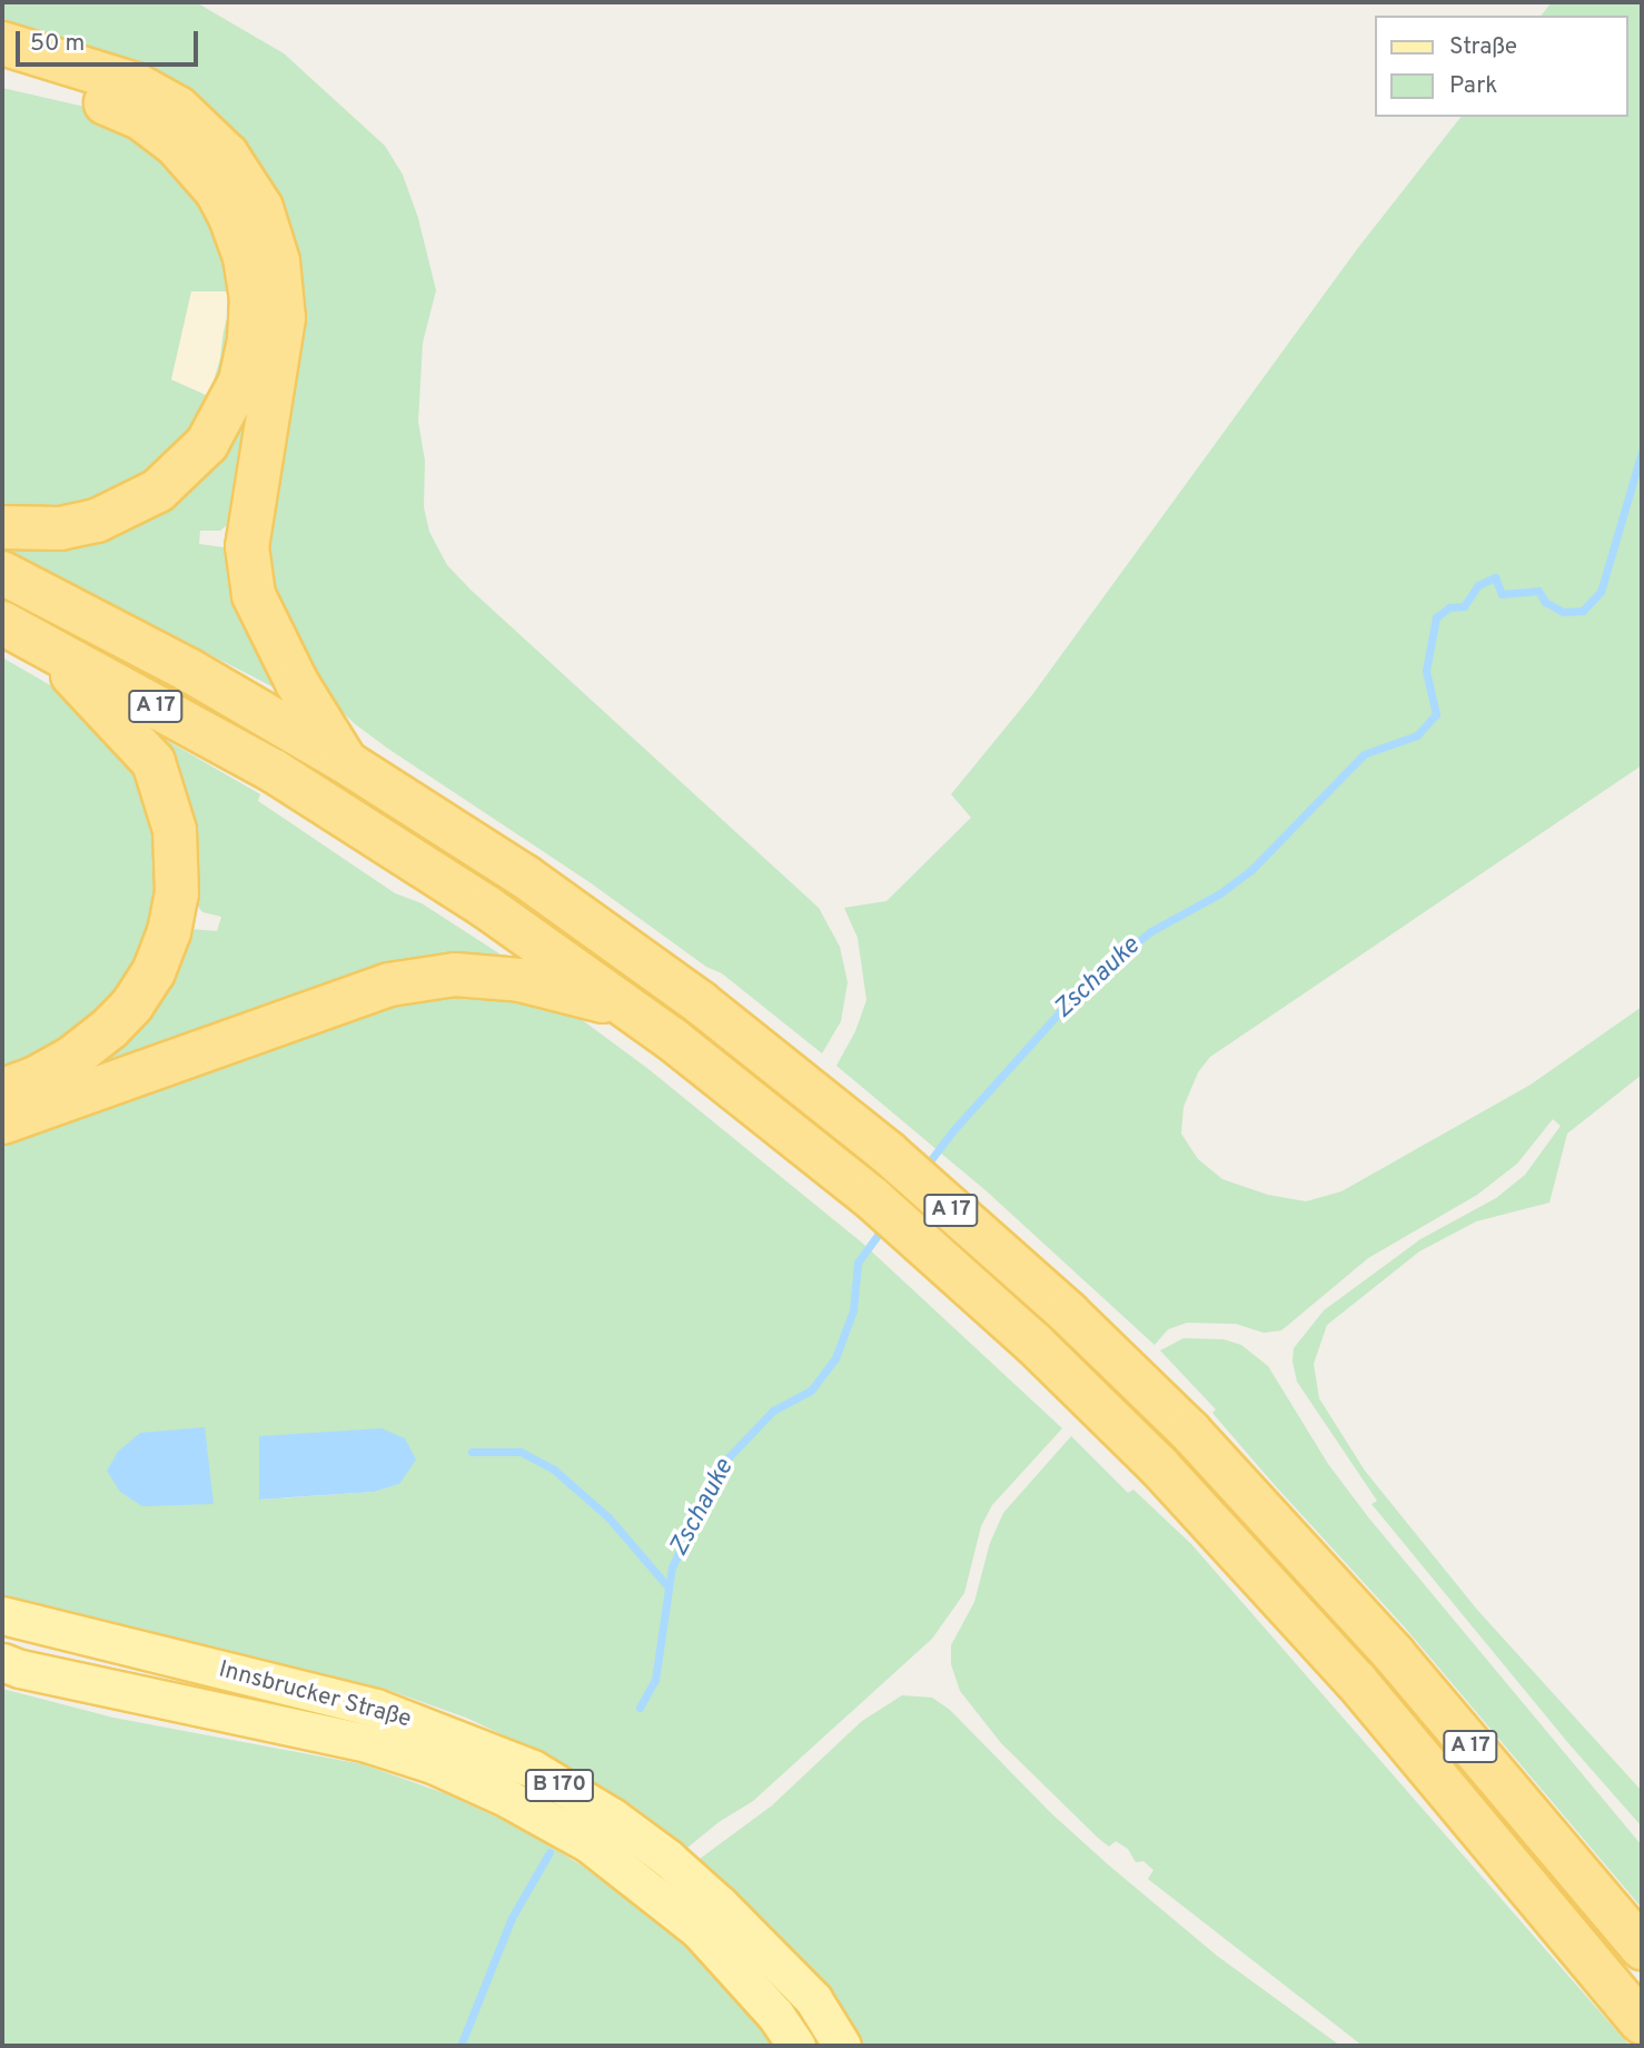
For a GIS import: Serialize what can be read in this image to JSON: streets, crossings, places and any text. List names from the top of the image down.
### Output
{
  "streets": {
    "highway": ["A 17"],
    "main road": ["Innsbrucker Straße", "B 170"]
  },
  "water": ["Zschauke"],
  "legend": ["Straße", "Park"],
  "scale_bar": "50 m"
}
